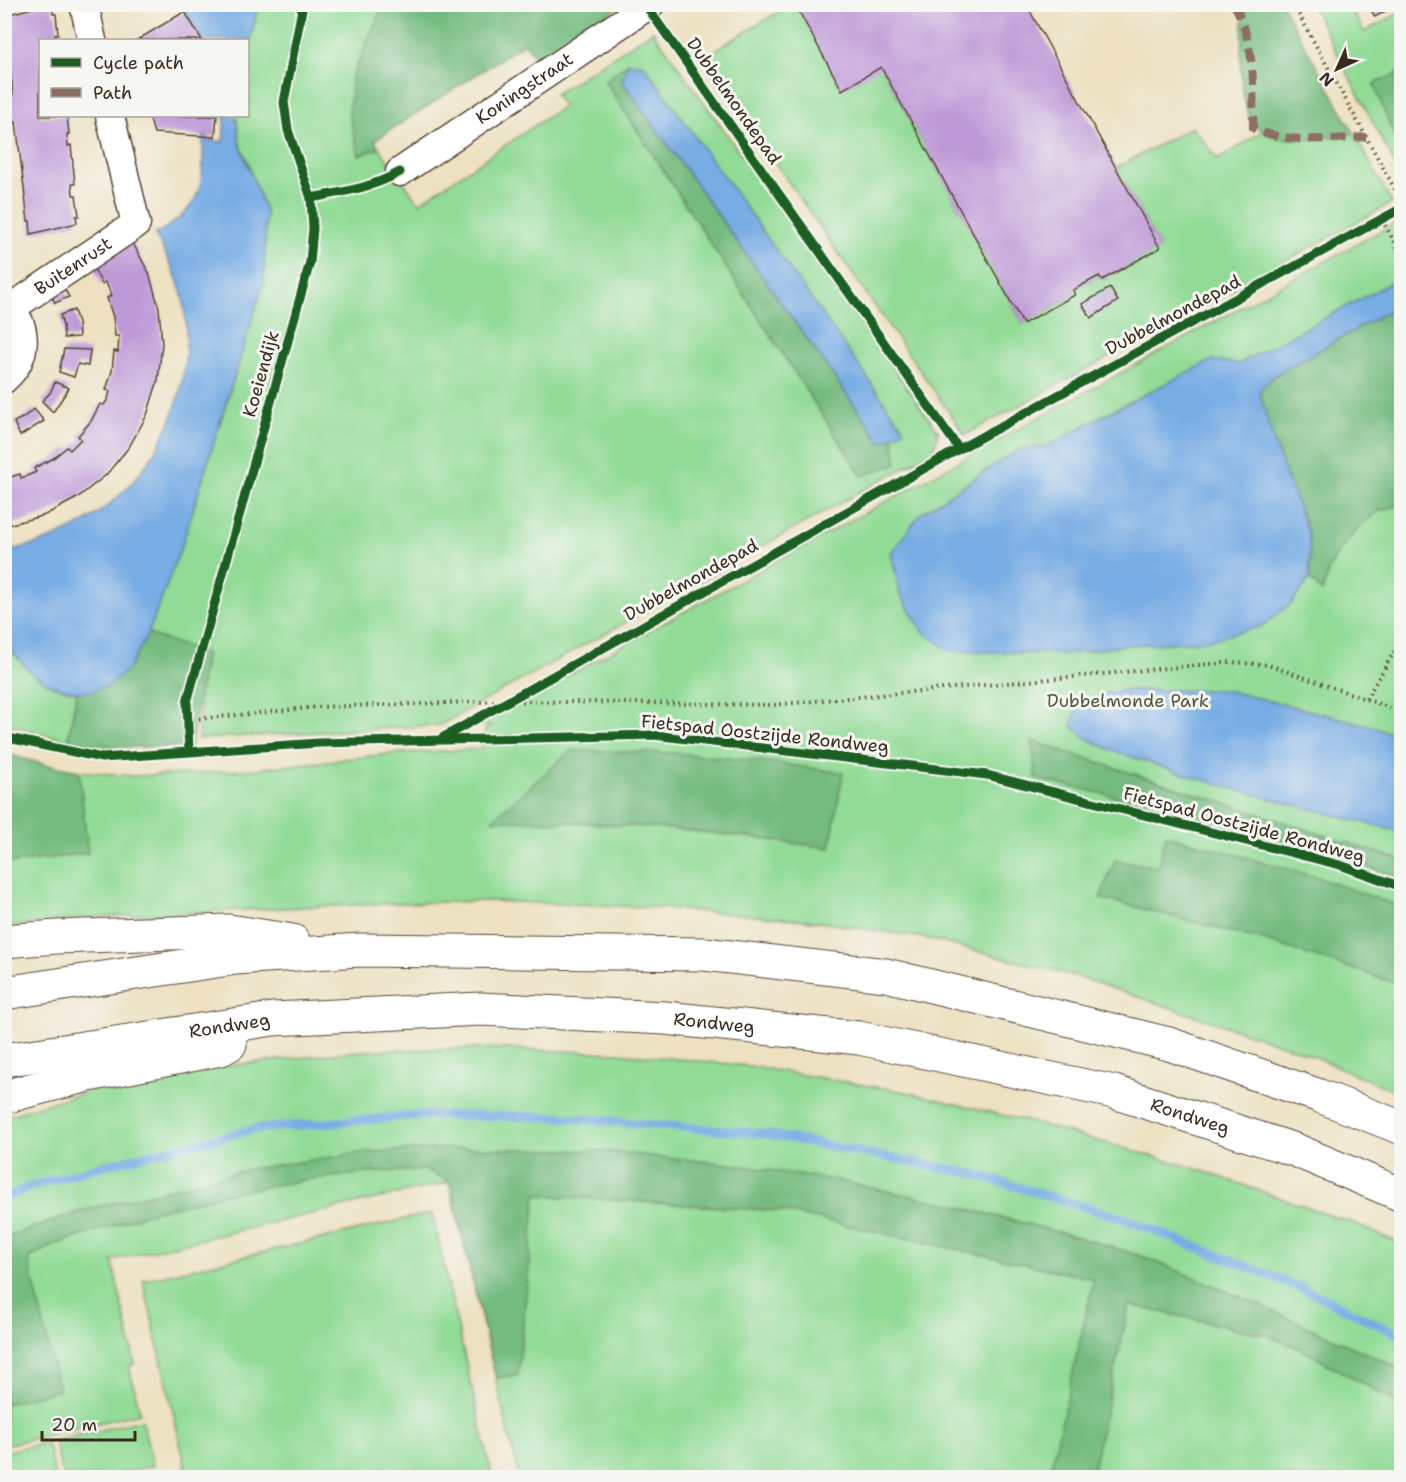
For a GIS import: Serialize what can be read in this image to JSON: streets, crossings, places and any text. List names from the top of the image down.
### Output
{
  "streets": {
    "highway": ["Rondweg"],
    "street": ["Koningstraat", "Buitenrust"],
    "cycle path": ["Dubbelmondepad", "Koeiendijk", "Fietspad Oostzijde Rondweg"]
  },
  "parks": ["Dubbelmonde Park"],
  "legend": ["Cycle path", "Path"],
  "scale_bar": "20 m",
  "north": "bottom left"
}
